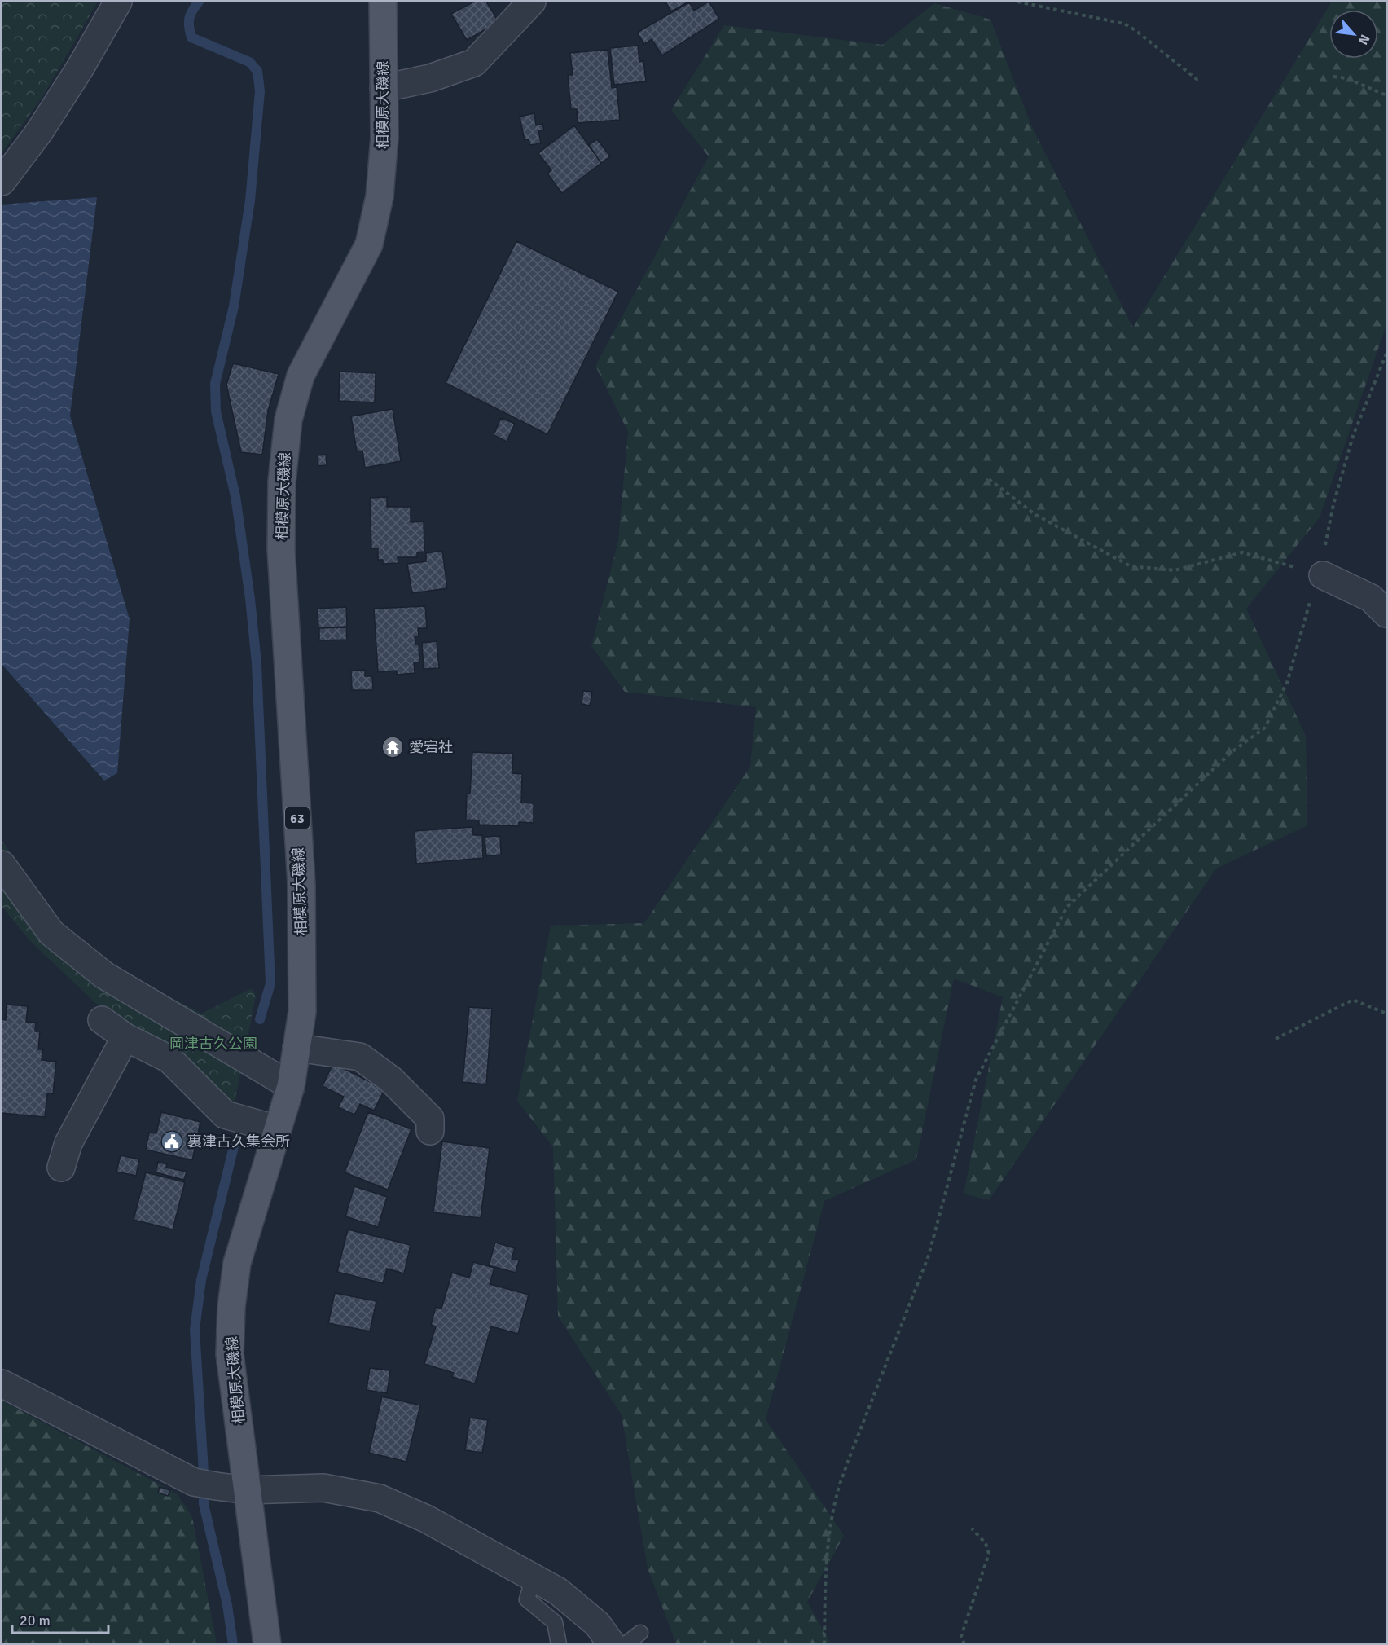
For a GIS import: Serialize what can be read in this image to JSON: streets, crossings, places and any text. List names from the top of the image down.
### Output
{
  "streets": {
    "main road": ["相模原大磯線", "63"]
  },
  "parks": ["岡津古久公園"],
  "places": {
    "temple": ["愛宕社"],
    "public building": ["裏津古久集会所"]
  },
  "scale_bar": "20 m",
  "north": "bottom right"
}
